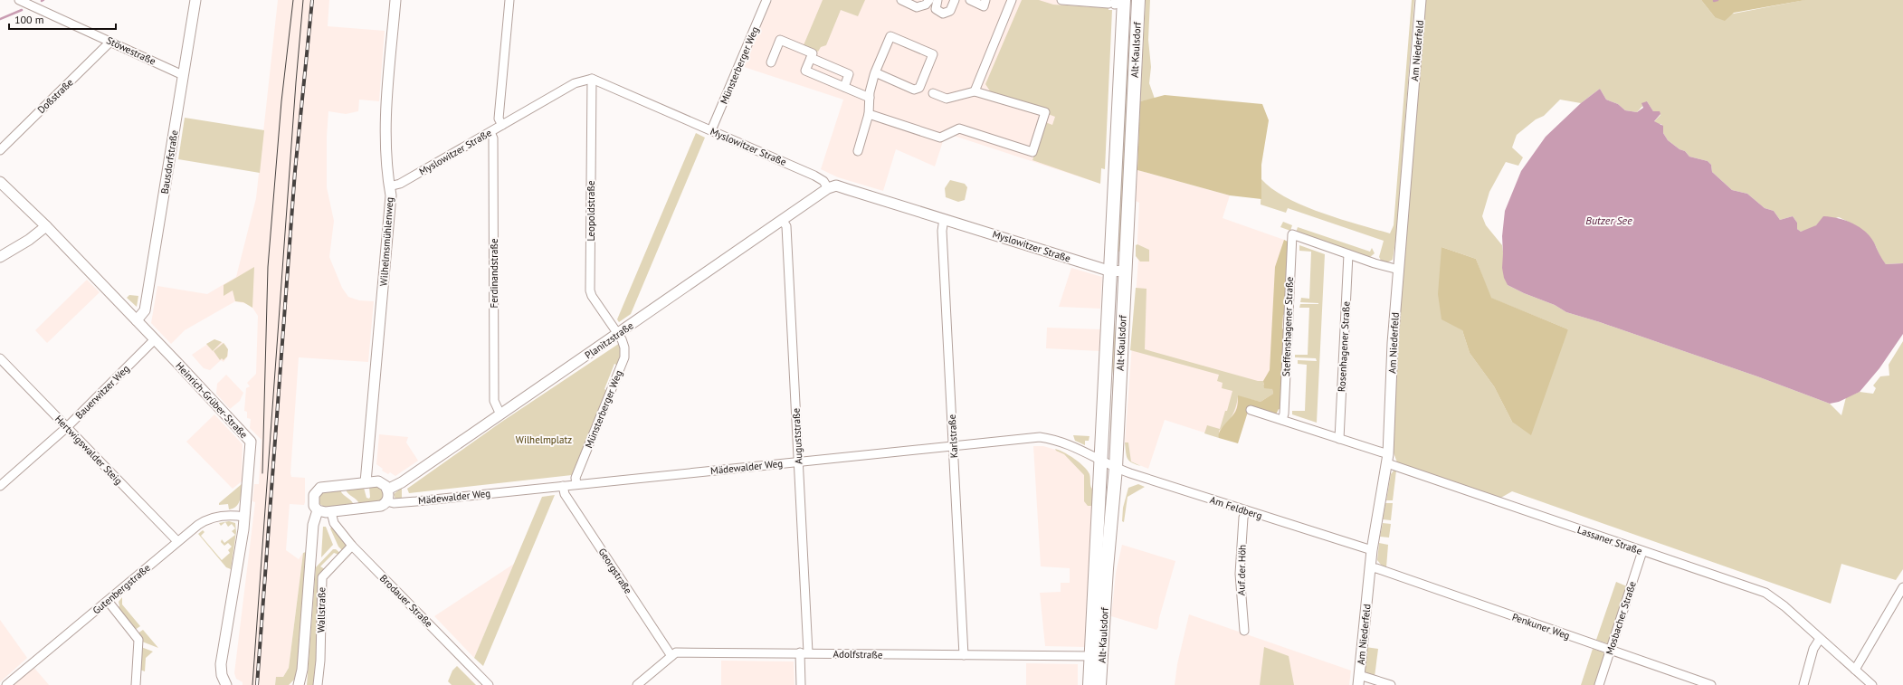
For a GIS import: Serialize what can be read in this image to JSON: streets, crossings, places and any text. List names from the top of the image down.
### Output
{
  "streets": {
    "main road": ["Alt-Kaulsdorf"],
    "street": [
      "Stöwestraße",
      "Am Niederfeld",
      "Münsterberger Weg",
      "Doßstraße",
      "Myslowitzer Straße",
      "Bausdorfstraße",
      "Leopoldstraße",
      "Wilhelmsmühlenweg",
      "Ferdinandstraße",
      "Steffenshagener Straße",
      "Planitzstraße",
      "Rosenhagener Straße",
      "Bauerwitzer Weg",
      "Heinrich-Grüber-Straße",
      "Auguststraße",
      "Karlstraße",
      "Hertwigswalder Steig",
      "Mädewalder Weg",
      "Am Feldberg",
      "Lassaner Straße",
      "Auf der Höh",
      "Georgstraße",
      "Gutenbergstraße",
      "Brodauer Straße",
      "Wallstraße",
      "Mosbacher Straße",
      "Penkuner Weg",
      "Adolfstraße"
    ]
  },
  "crossings": [
    ["Alt-Kaulsdorf", "Myslowitzer Straße"],
    ["Alt-Kaulsdorf", "Mädewalder Weg"],
    ["Alt-Kaulsdorf", "Am Feldberg"],
    ["Alt-Kaulsdorf", "Adolfstraße"],
    ["Stöwestraße", "Doßstraße"],
    ["Stöwestraße", "Bausdorfstraße"],
    ["Am Niederfeld", "Am Feldberg"],
    ["Am Niederfeld", "Lassaner Straße"],
    ["Am Niederfeld", "Penkuner Weg"],
    ["Münsterberger Weg", "Myslowitzer Straße"],
    ["Münsterberger Weg", "Leopoldstraße"],
    ["Münsterberger Weg", "Planitzstraße"],
    ["Münsterberger Weg", "Mädewalder Weg"],
    ["Myslowitzer Straße", "Leopoldstraße"],
    ["Myslowitzer Straße", "Wilhelmsmühlenweg"],
    ["Myslowitzer Straße", "Ferdinandstraße"],
    ["Myslowitzer Straße", "Planitzstraße"],
    ["Myslowitzer Straße", "Karlstraße"],
    ["Bausdorfstraße", "Heinrich-Grüber-Straße"],
    ["Leopoldstraße", "Planitzstraße"],
    ["Ferdinandstraße", "Planitzstraße"],
    ["Steffenshagener Straße", "Rosenhagener Straße"],
    ["Planitzstraße", "Auguststraße"],
    ["Bauerwitzer Weg", "Heinrich-Grüber-Straße"],
    ["Bauerwitzer Weg", "Hertwigswalder Steig"],
    ["Heinrich-Grüber-Straße", "Gutenbergstraße"],
    ["Auguststraße", "Mädewalder Weg"],
    ["Auguststraße", "Adolfstraße"],
    ["Karlstraße", "Mädewalder Weg"],
    ["Karlstraße", "Adolfstraße"],
    ["Hertwigswalder Steig", "Gutenbergstraße"],
    ["Mädewalder Weg", "Am Feldberg"],
    ["Mädewalder Weg", "Georgstraße"],
    ["Am Feldberg", "Auf der Höh"],
    ["Lassaner Straße", "Mosbacher Straße"],
    ["Georgstraße", "Adolfstraße"],
    ["Brodauer Straße", "Wallstraße"],
    ["Mosbacher Straße", "Penkuner Weg"]
  ],
  "water": ["Butzer See"],
  "parks": ["Wilhelmplatz"],
  "scale_bar": "100 m"
}
